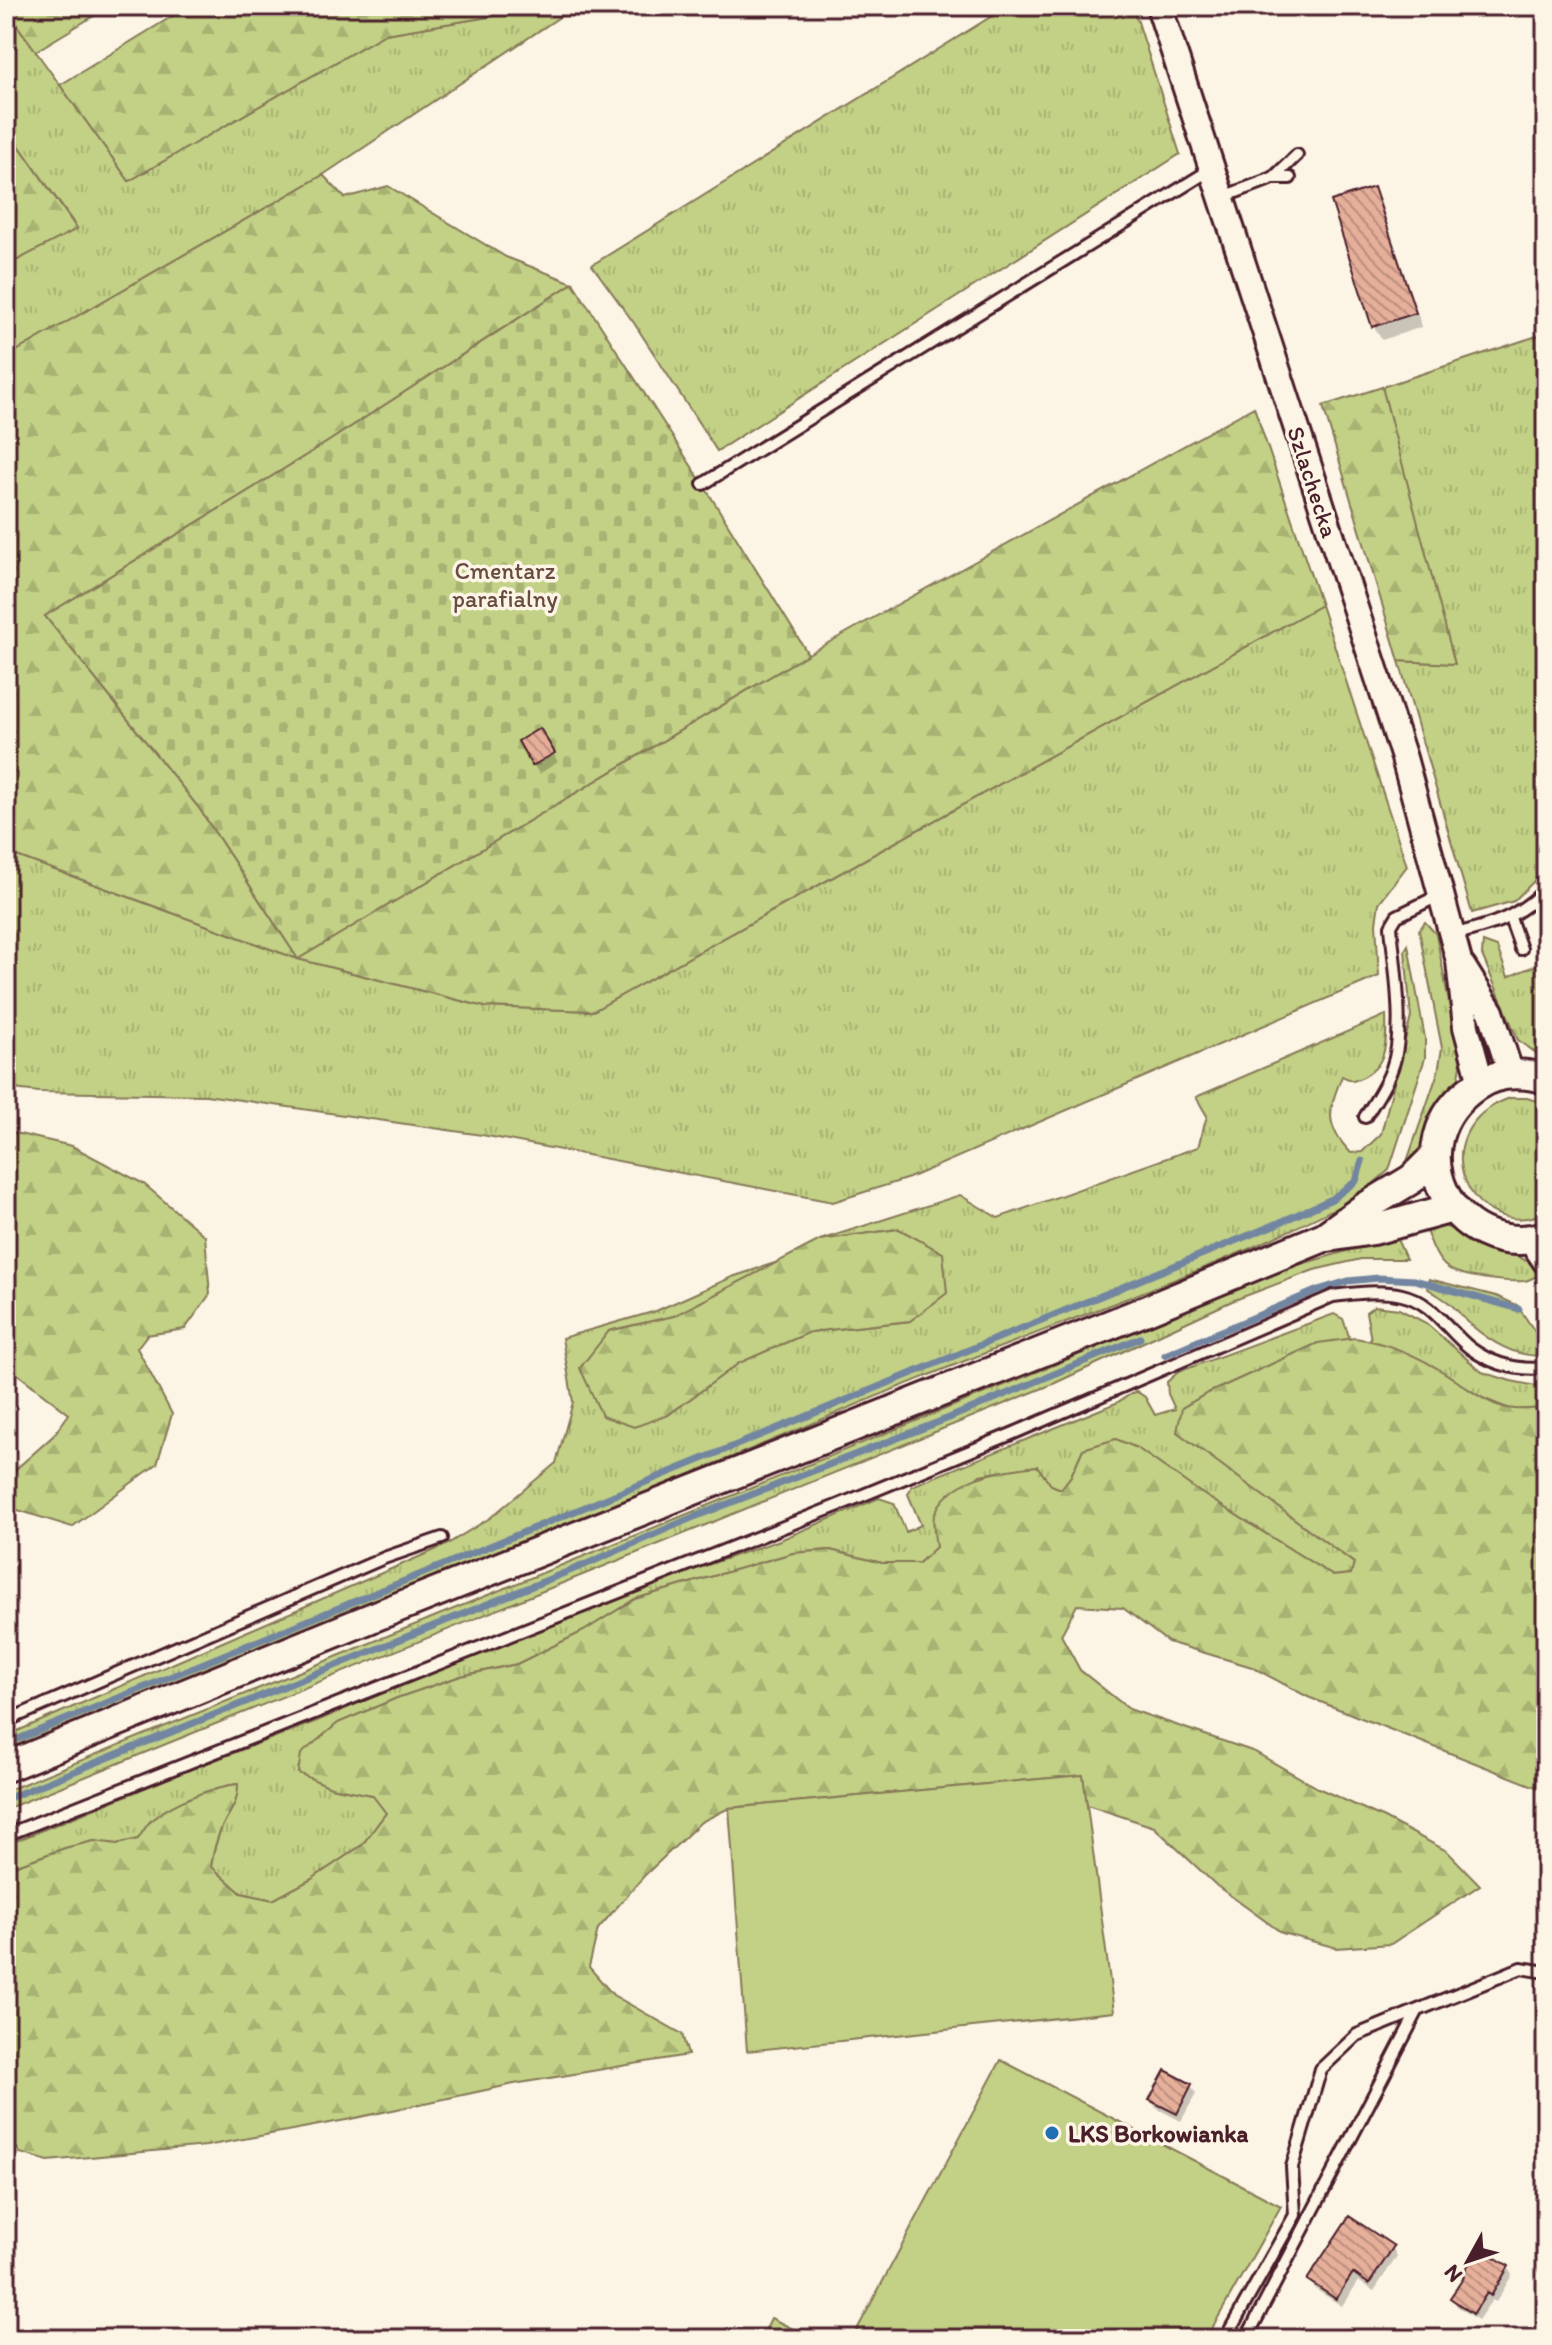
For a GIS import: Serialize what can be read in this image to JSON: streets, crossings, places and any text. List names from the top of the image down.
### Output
{
  "streets": {
    "street": ["Szlachecka"]
  },
  "parks": ["Cmentarz parafialny"],
  "places": ["LKS Borkowianka"],
  "north": "bottom left"
}
